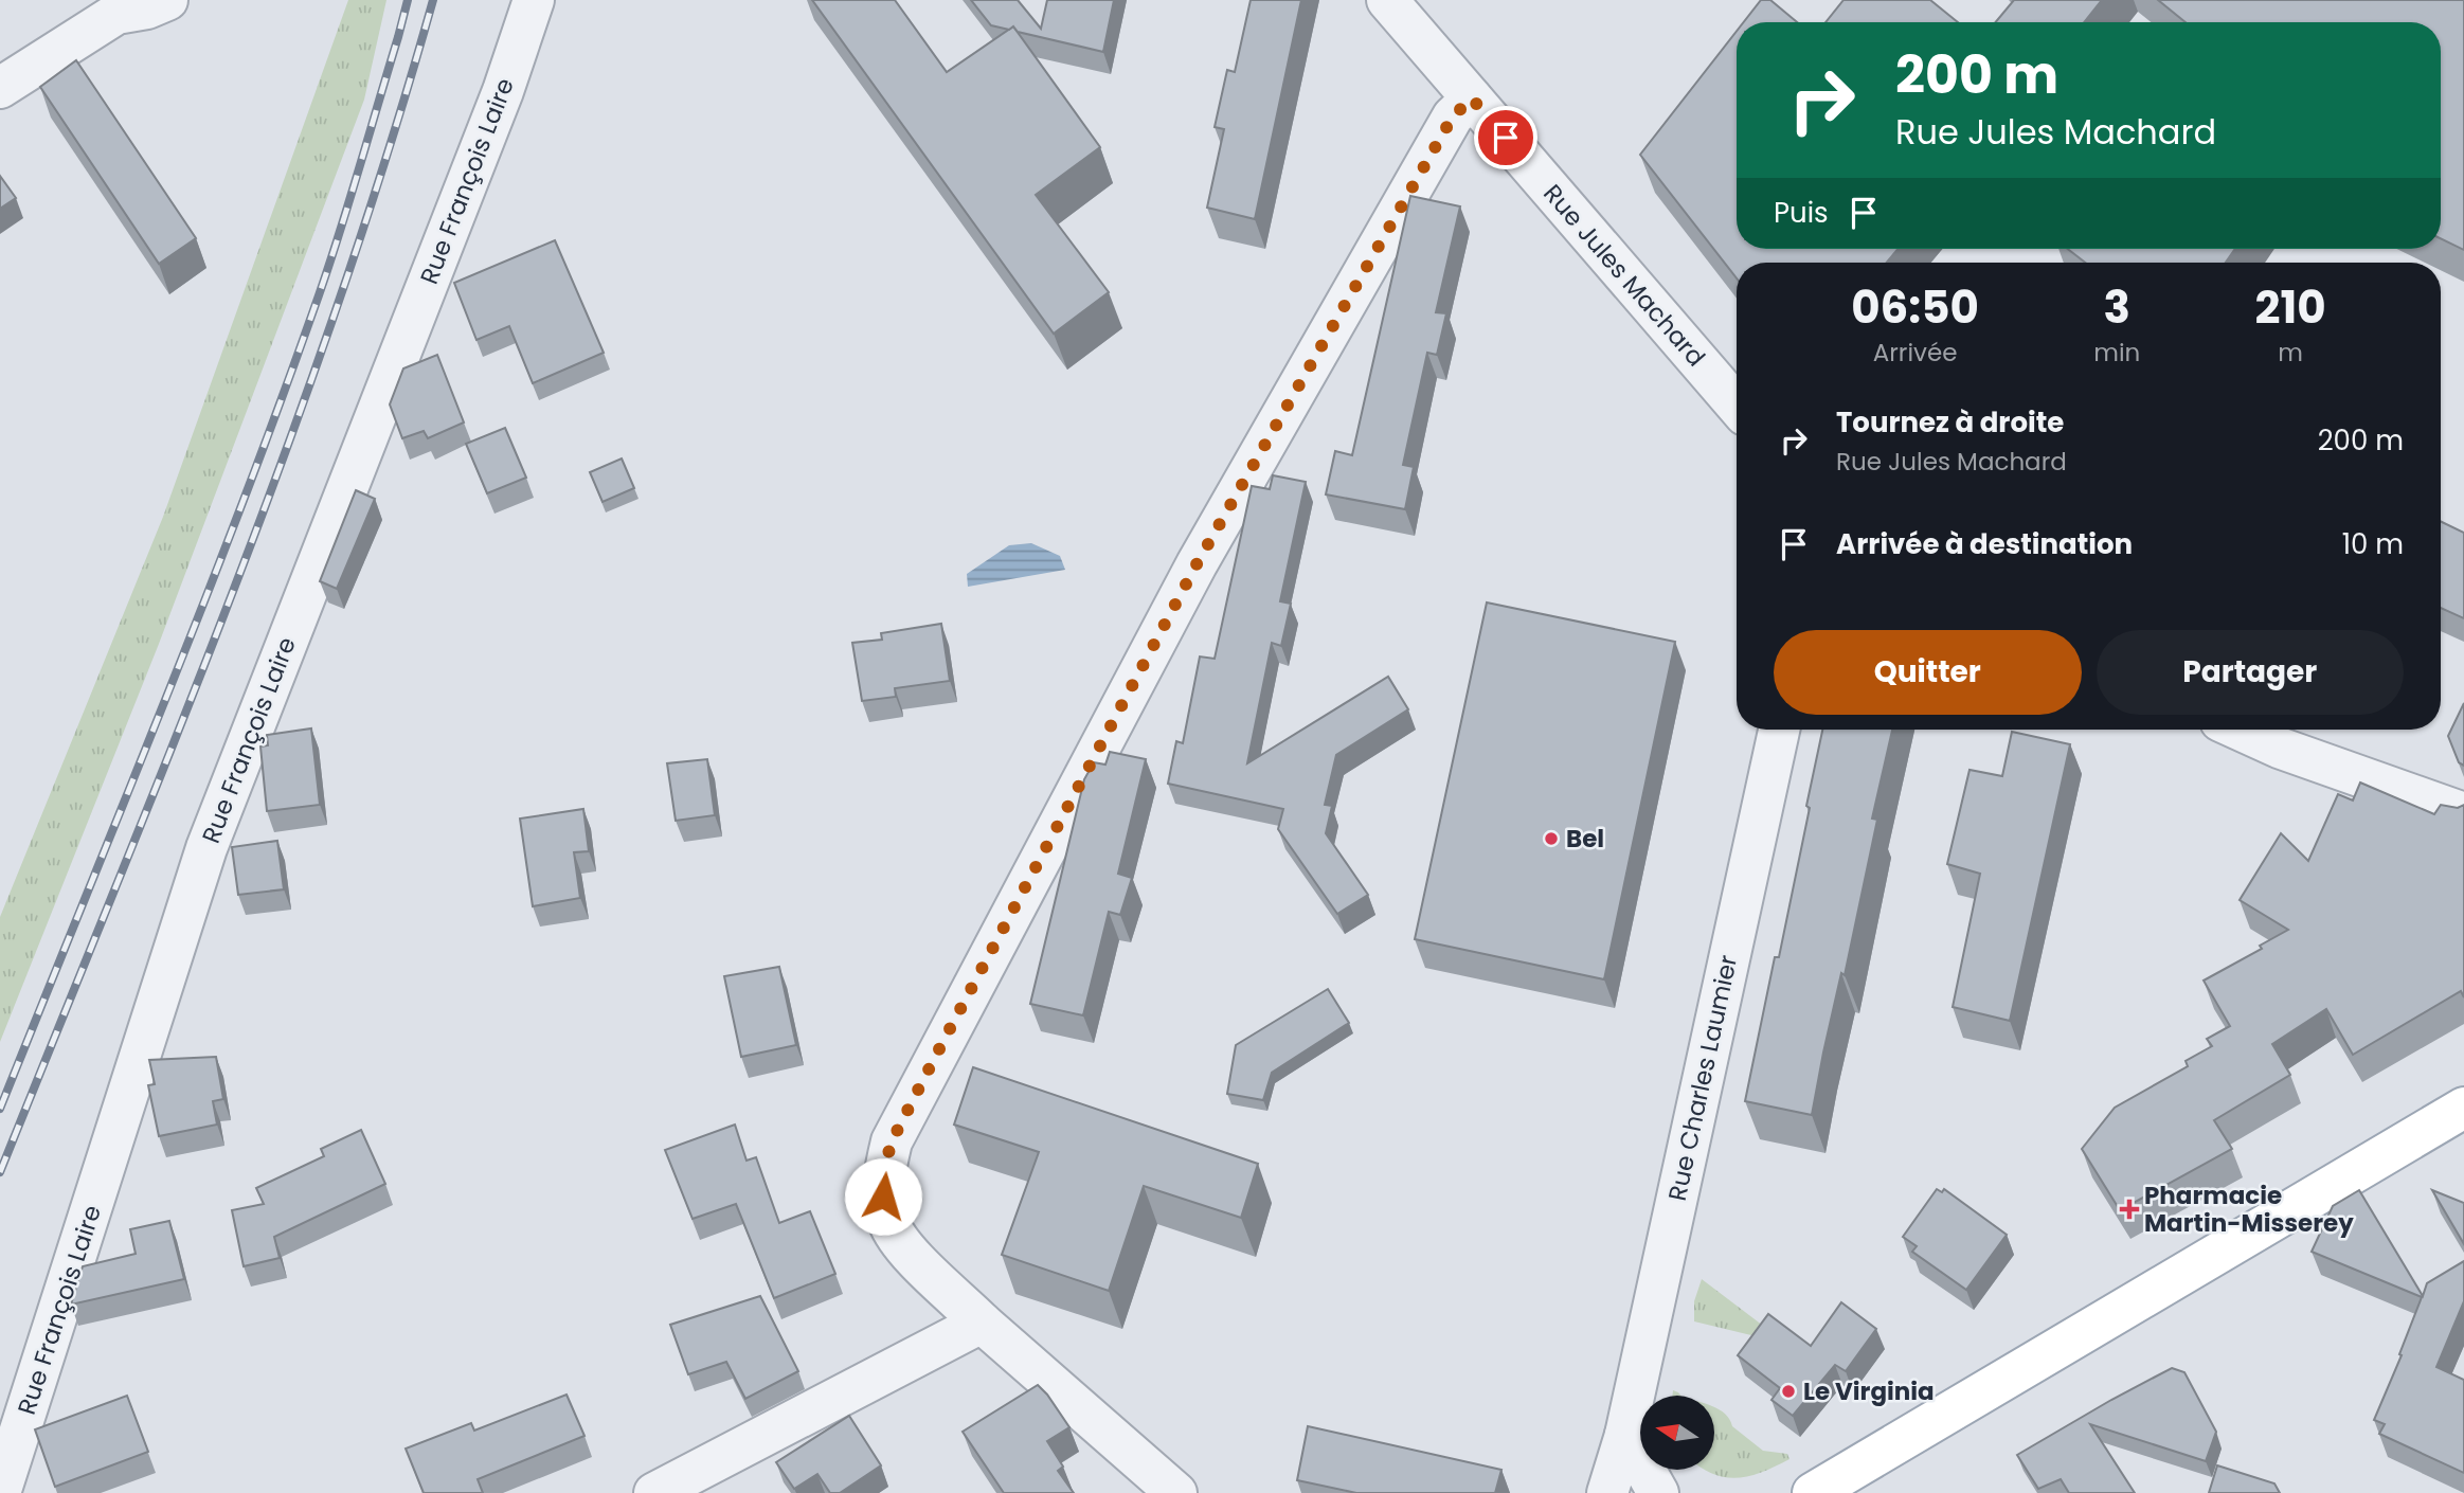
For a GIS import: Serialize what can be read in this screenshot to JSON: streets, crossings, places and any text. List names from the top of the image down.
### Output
{
  "streets": {
    "street": ["Rue François Laire", "Rue Jules Machard", "Rue Charles Laumier"]
  },
  "places": {
    "other": ["Bel", "Le Virginia"],
    "health": ["Pharmacie Martin-Misserey"]
  },
  "north": "left",
  "page": {
    "turn": ["200 m", "Rue Jules Machard"],
    "then": "Puis",
    "eta": [
      "06:50",
      "Arrivée",
      "3",
      "min",
      "210",
      "m"
    ],
    "list": [
      {
        "name": "Tournez à droite",
        "note": "Rue Jules Machard",
        "value": "200 m"
      },
      {
        "name": "Arrivée à destination",
        "value": "10 m"
      }
    ],
    "buttons": ["Quitter", "Partager"]
  }
}
